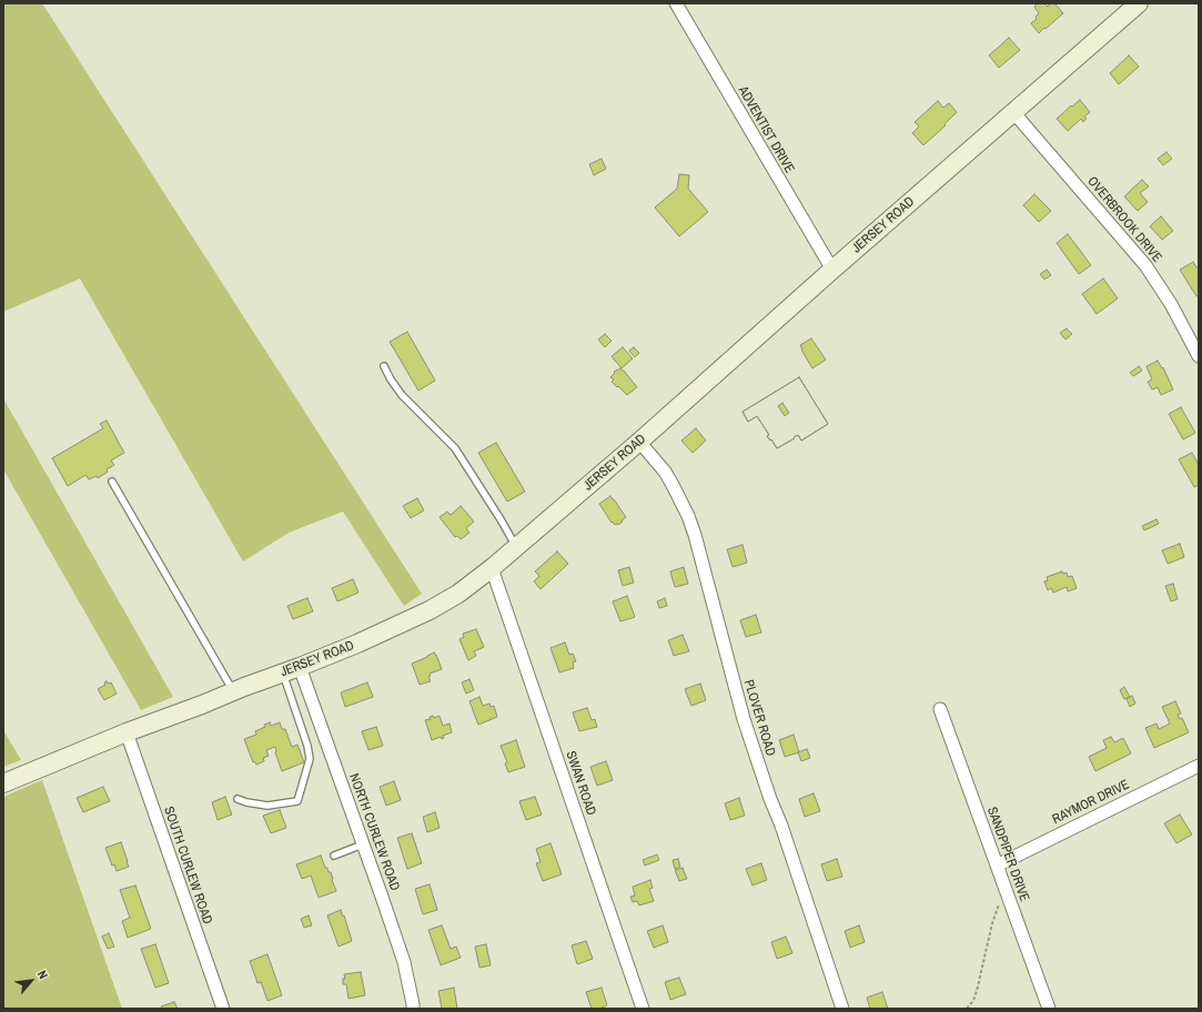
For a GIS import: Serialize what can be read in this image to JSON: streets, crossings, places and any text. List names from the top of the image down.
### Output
{
  "streets": {
    "street": [
      "ADVENTIST DRIVE",
      "OVERBROOK DRIVE",
      "JERSEY ROAD",
      "PLOVER ROAD",
      "SWAN ROAD",
      "RAYMOR DRIVE",
      "NORTH CURLEW ROAD",
      "SANDPIPER DRIVE",
      "SOUTH CURLEW ROAD"
    ]
  },
  "crossings": [
    ["ADVENTIST DRIVE", "JERSEY ROAD"],
    ["OVERBROOK DRIVE", "JERSEY ROAD"],
    ["JERSEY ROAD", "PLOVER ROAD"],
    ["JERSEY ROAD", "SWAN ROAD"],
    ["JERSEY ROAD", "NORTH CURLEW ROAD"],
    ["JERSEY ROAD", "SOUTH CURLEW ROAD"],
    ["RAYMOR DRIVE", "SANDPIPER DRIVE"]
  ],
  "north": "top right"
}
